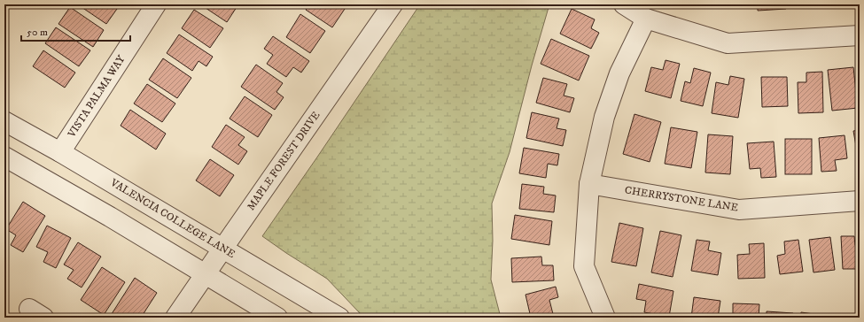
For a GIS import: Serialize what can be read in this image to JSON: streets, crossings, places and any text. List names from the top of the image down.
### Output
{
  "streets": {
    "street": [
      "VISTA PALMA WAY",
      "MAPLE FOREST DRIVE",
      "CHERRYSTONE LANE",
      "VALENCIA COLLEGE LANE"
    ]
  },
  "crossings": [
    ["VISTA PALMA WAY", "VALENCIA COLLEGE LANE"],
    ["MAPLE FOREST DRIVE", "VALENCIA COLLEGE LANE"]
  ],
  "scale_bar": "50 m"
}
